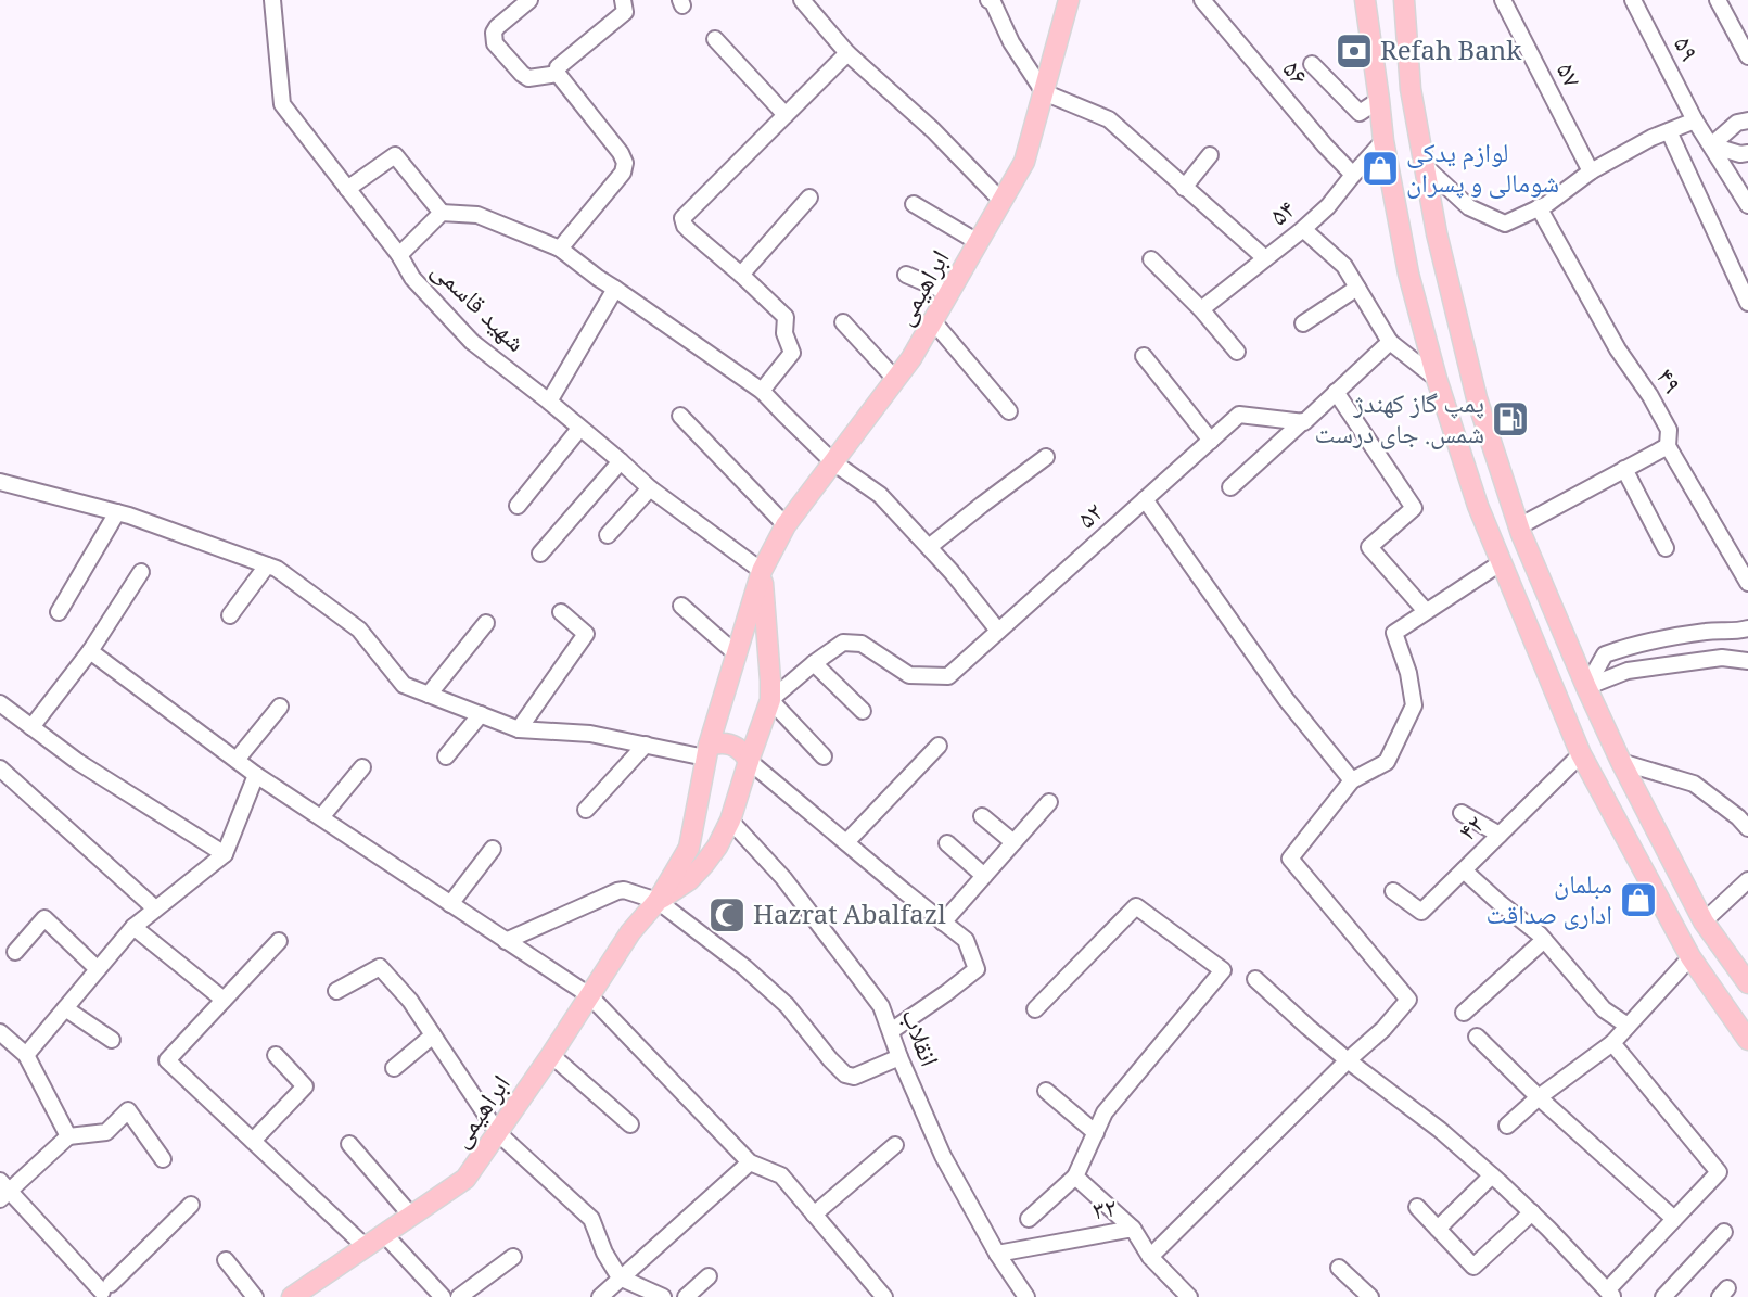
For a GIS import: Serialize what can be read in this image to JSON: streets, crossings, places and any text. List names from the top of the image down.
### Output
{
  "streets": {
    "main road": ["ابراهیمی"],
    "street": [
      "۵۹",
      "۵۶",
      "۵۷",
      "۵۴",
      "شهید قاسمی",
      "۴۹",
      "۵۲",
      "۴۲",
      "انقلاب",
      "۳۲"
    ]
  },
  "crossings": [
    ["۵۶", "۵۴"],
    ["ابراهیمی", "شهید قاسمی"],
    ["انقلاب", "۳۲"]
  ],
  "places": {
    "bank": ["Refah Bank"],
    "shop": ["لوازم یدکی شومالی و پسران", "مبلمان اداری صداقت"],
    "fuel station": ["پمپ گاز کهندژ شمس. جای درست"],
    "mosque": ["Hazrat Abalfazl"]
  }
}
